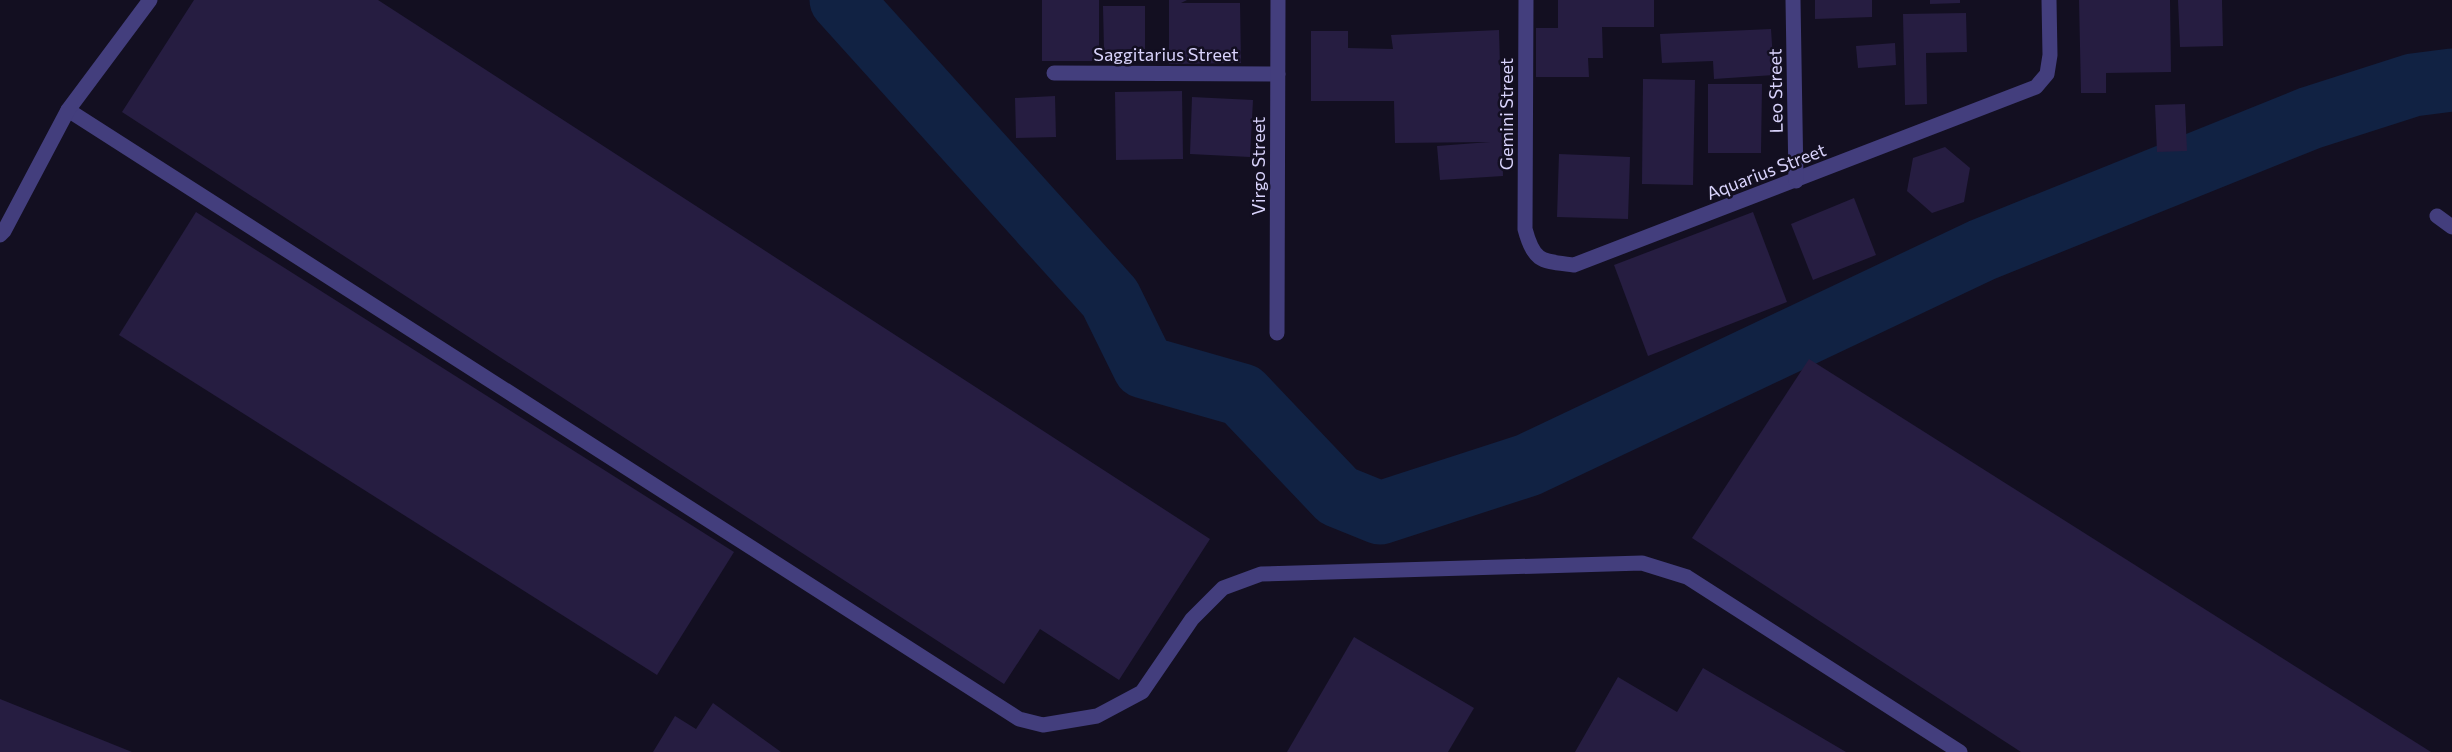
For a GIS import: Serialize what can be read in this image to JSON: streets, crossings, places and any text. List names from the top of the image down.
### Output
{
  "streets": {
    "street": [
      "Saggitarius Street",
      "Leo Street",
      "Gemini Street",
      "Virgo Street",
      "Aquarius Street"
    ]
  },
  "crossings": [
    ["Saggitarius Street", "Virgo Street"],
    ["Leo Street", "Aquarius Street"],
    ["Gemini Street", "Aquarius Street"]
  ]
}
